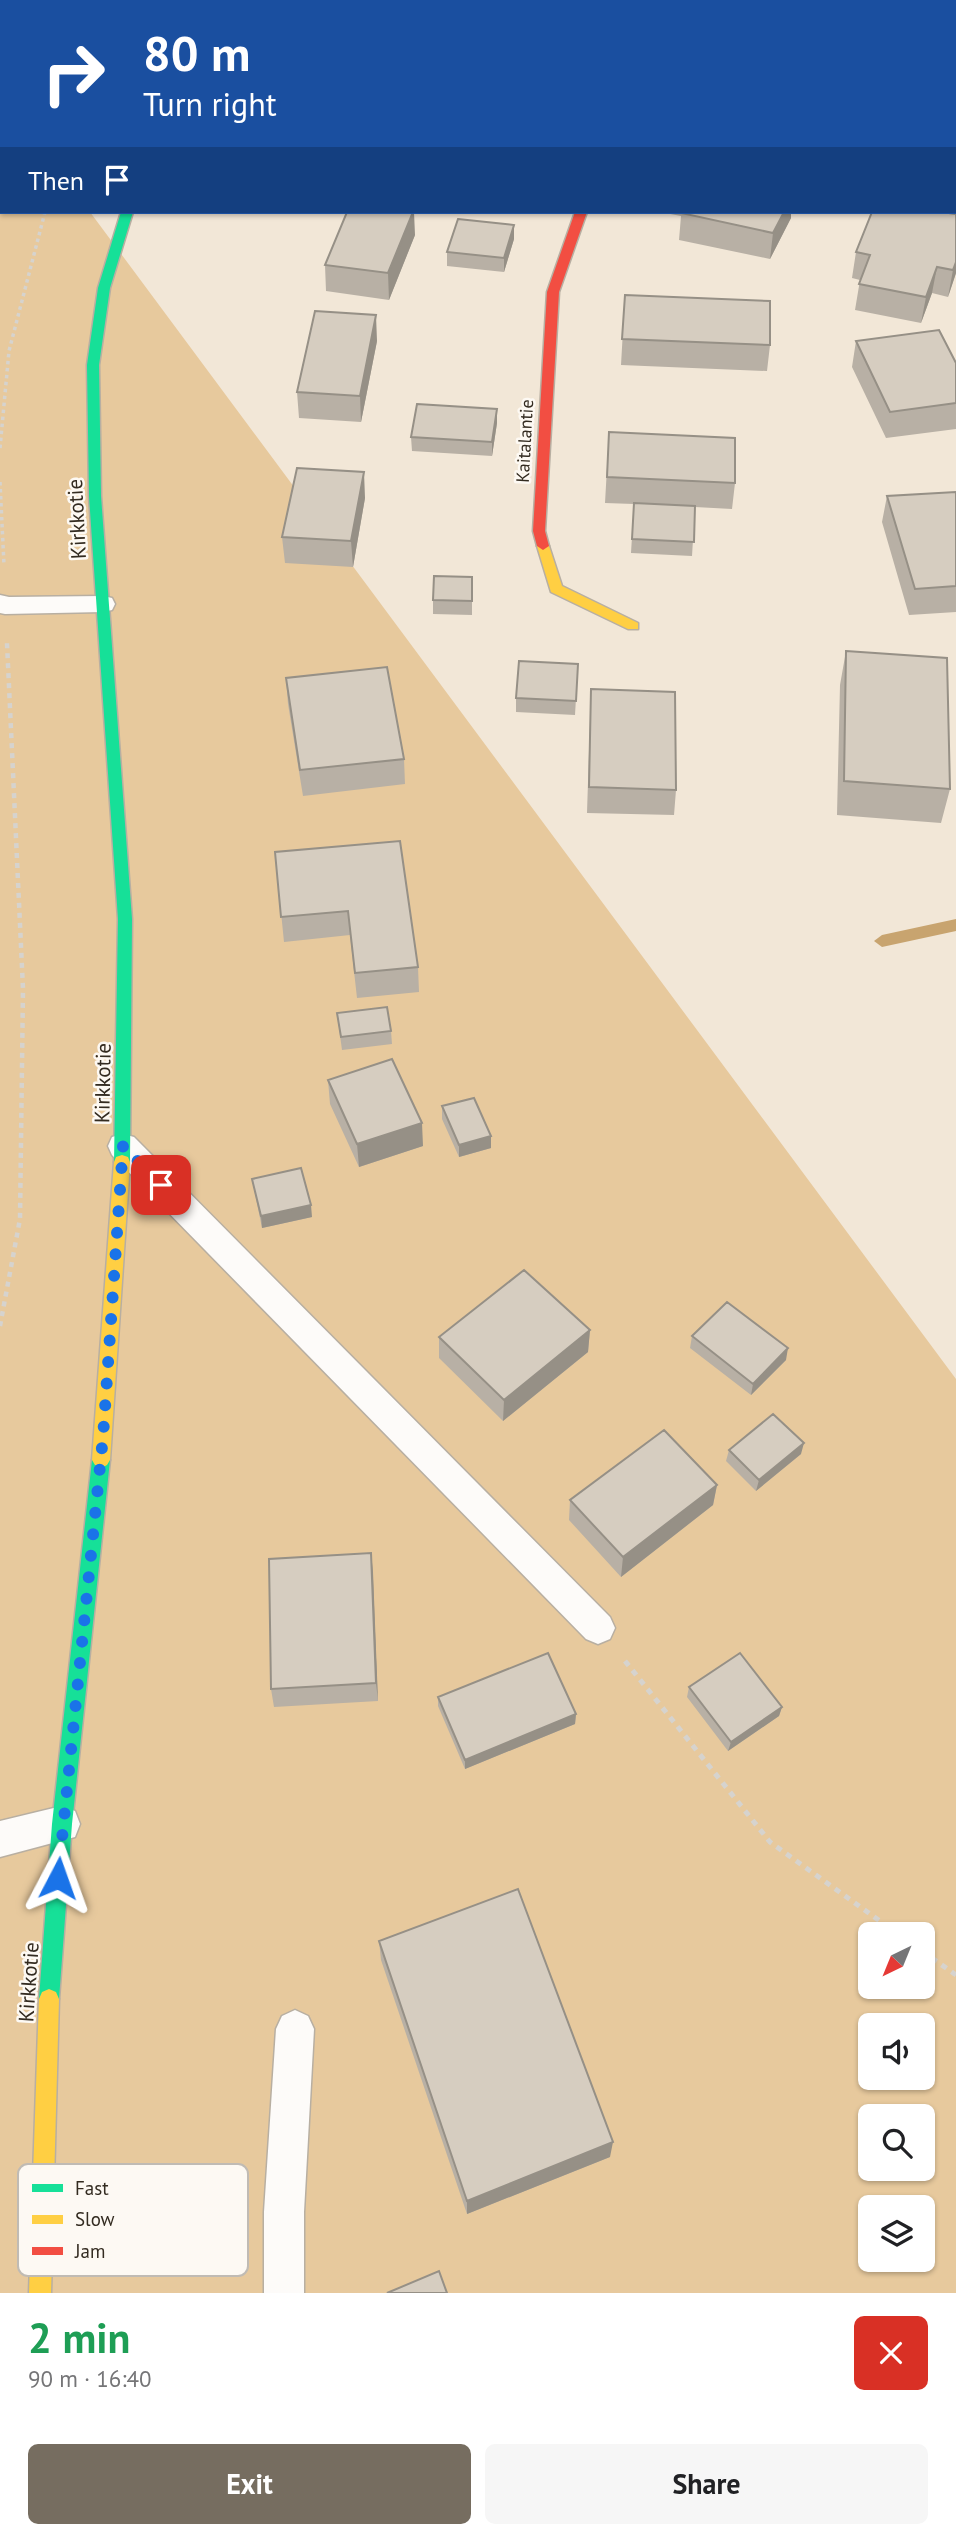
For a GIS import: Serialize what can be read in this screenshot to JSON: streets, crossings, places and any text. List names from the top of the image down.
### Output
{
  "streets": {
    "street": ["Kaitalantie", "Kirkkotie"]
  },
  "legend": ["Fast", "Slow", "Jam"],
  "north": "bottom left",
  "page": {
    "turn": ["80 m", "Turn right"],
    "then": "Then",
    "heading": ["2 min", "90 m · 16:40"],
    "buttons": ["Exit", "Share"]
  }
}
